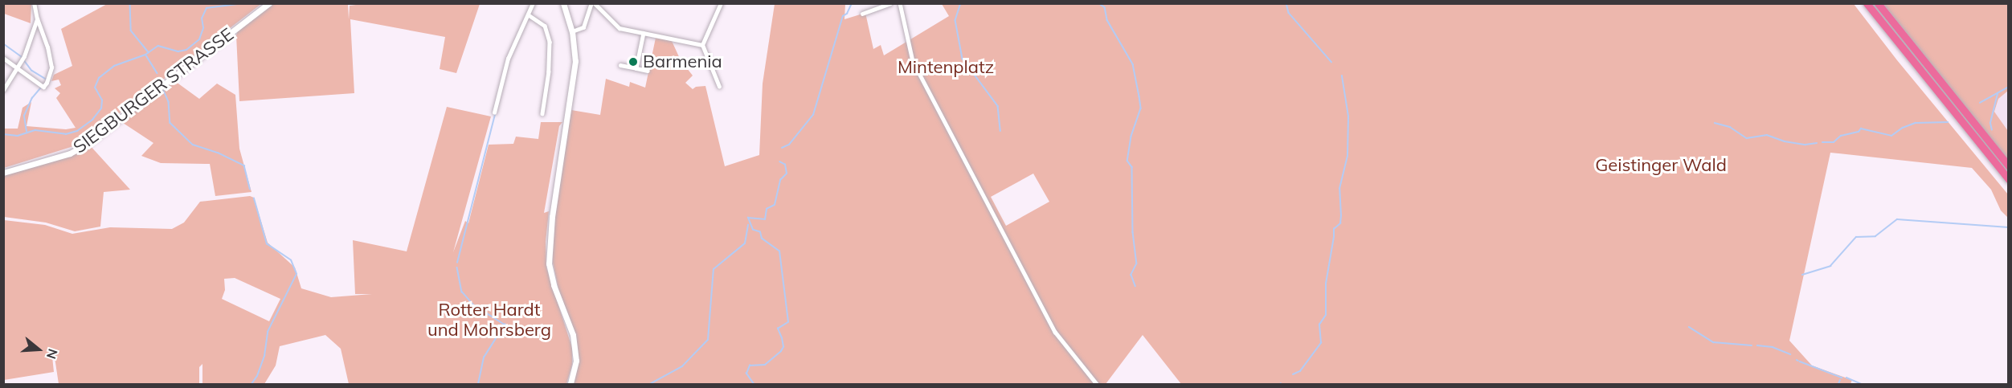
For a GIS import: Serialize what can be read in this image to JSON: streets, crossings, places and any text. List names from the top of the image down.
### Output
{
  "streets": {
    "street": ["SIEGBURGER STRASSE"]
  },
  "parks": ["Mintenplatz", "Geistinger Wald", "Rotter Hardt und Mohrsberg"],
  "places": ["Barmenia"],
  "north": "right"
}
